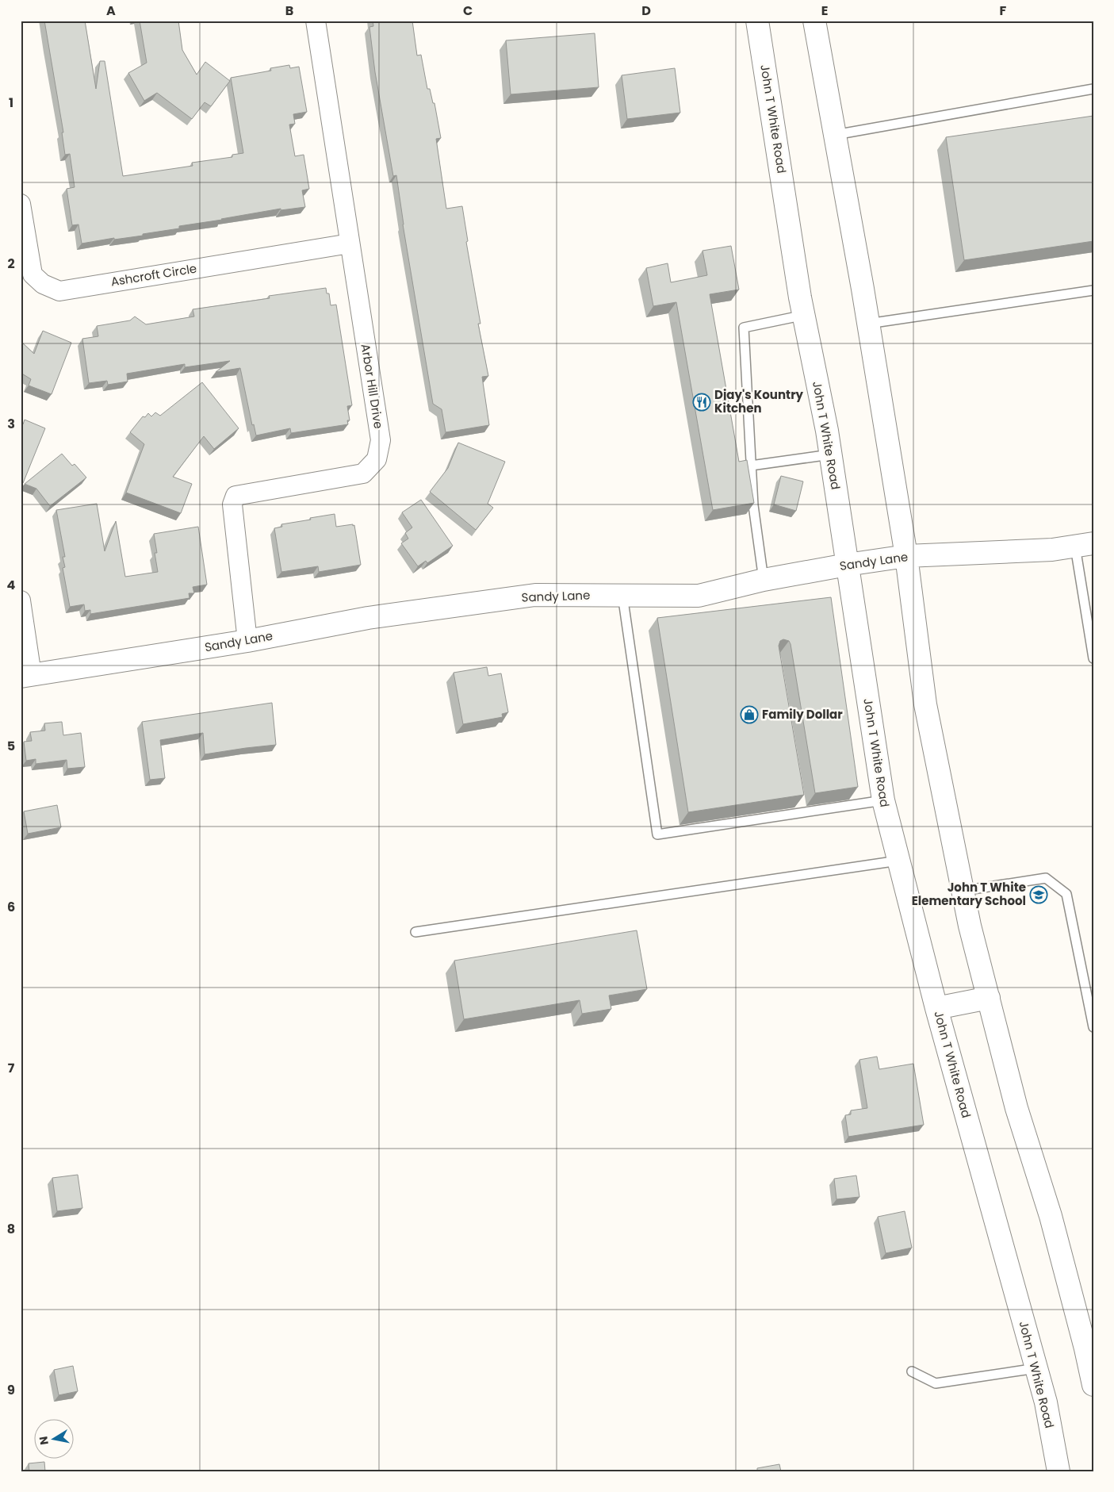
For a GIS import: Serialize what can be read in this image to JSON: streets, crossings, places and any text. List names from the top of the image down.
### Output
{
  "streets": {
    "main road": ["John T White Road", "Sandy Lane"],
    "street": ["Ashcroft Circle", "Arbor Hill Drive"]
  },
  "crossings": [
    ["John T White Road", "Sandy Lane"],
    ["Ashcroft Circle", "Arbor Hill Drive"],
    ["Arbor Hill Drive", "Sandy Lane"]
  ],
  "places": {
    "restaurant": ["Djay's Kountry Kitchen"],
    "shop": ["Family Dollar"],
    "school or university": ["John T White Elementary School"]
  },
  "north": "left",
  "grid": {
    "columns": [
      "A",
      "B",
      "C",
      "D",
      "E",
      "F"
    ],
    "rows": [
      "1",
      "2",
      "3",
      "4",
      "5",
      "6",
      "7",
      "8",
      "9"
    ]
  }
}
